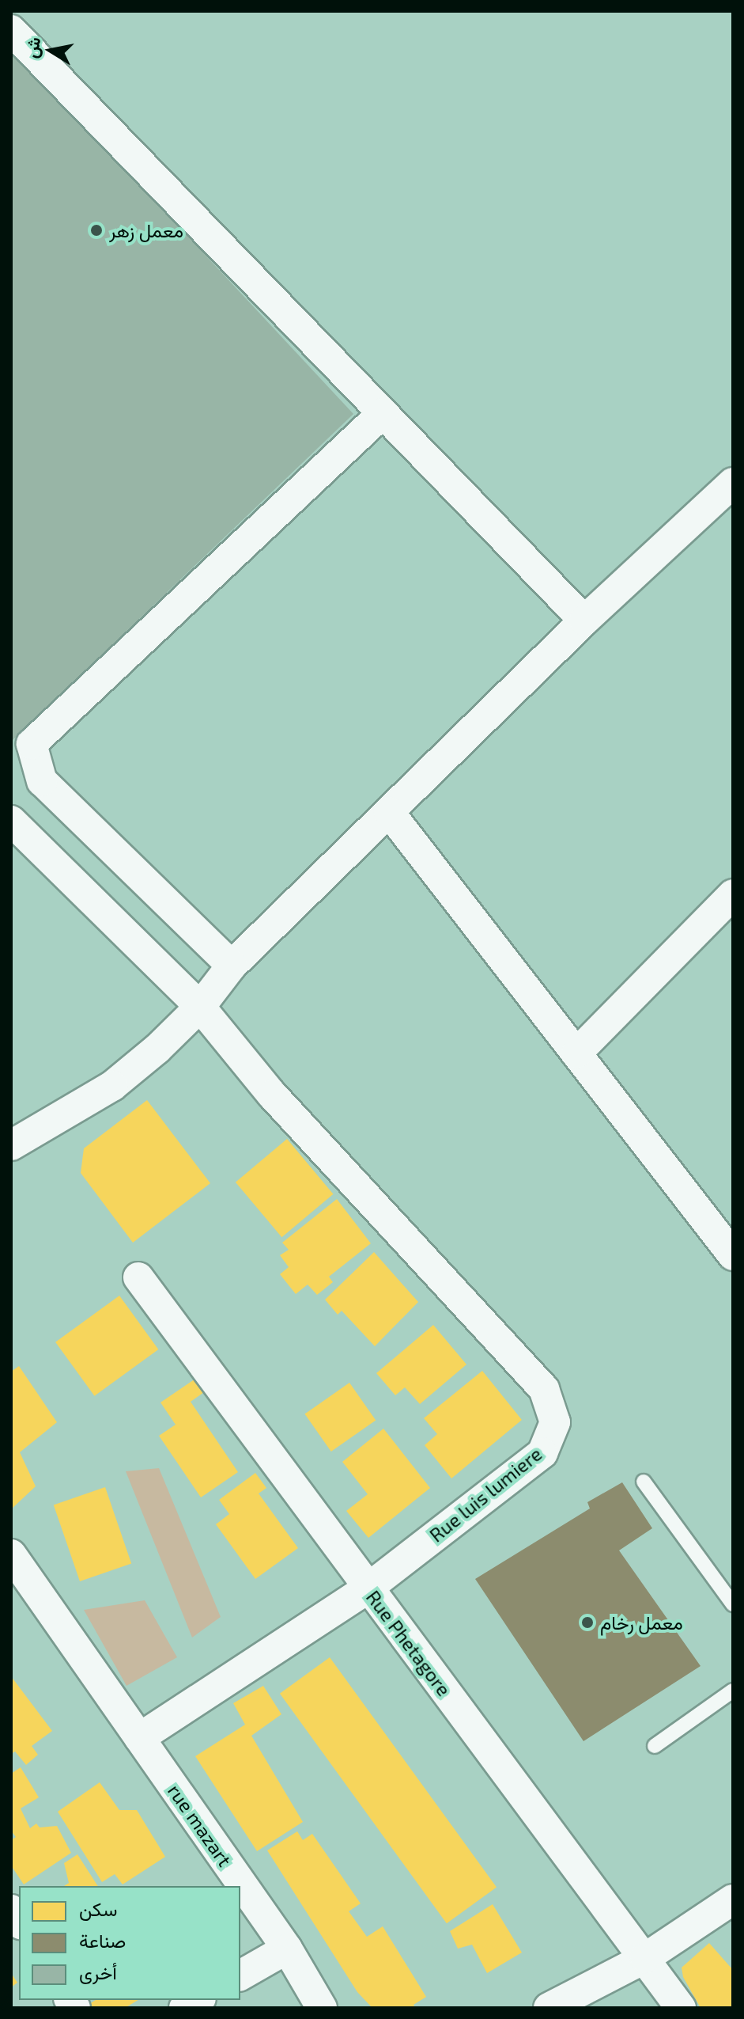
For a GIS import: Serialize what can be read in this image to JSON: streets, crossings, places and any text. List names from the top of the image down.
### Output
{
  "streets": {
    "street": ["Rue luis lumiere", "Rue Phetagore", "rue mazart"]
  },
  "crossings": [
    ["Rue luis lumiere", "Rue Phetagore"],
    ["Rue luis lumiere", "rue mazart"]
  ],
  "places": ["معمل زهر", "معمل رخام"],
  "legend": ["سكن", "صناعة", "أخرى"],
  "north": "left"
}
